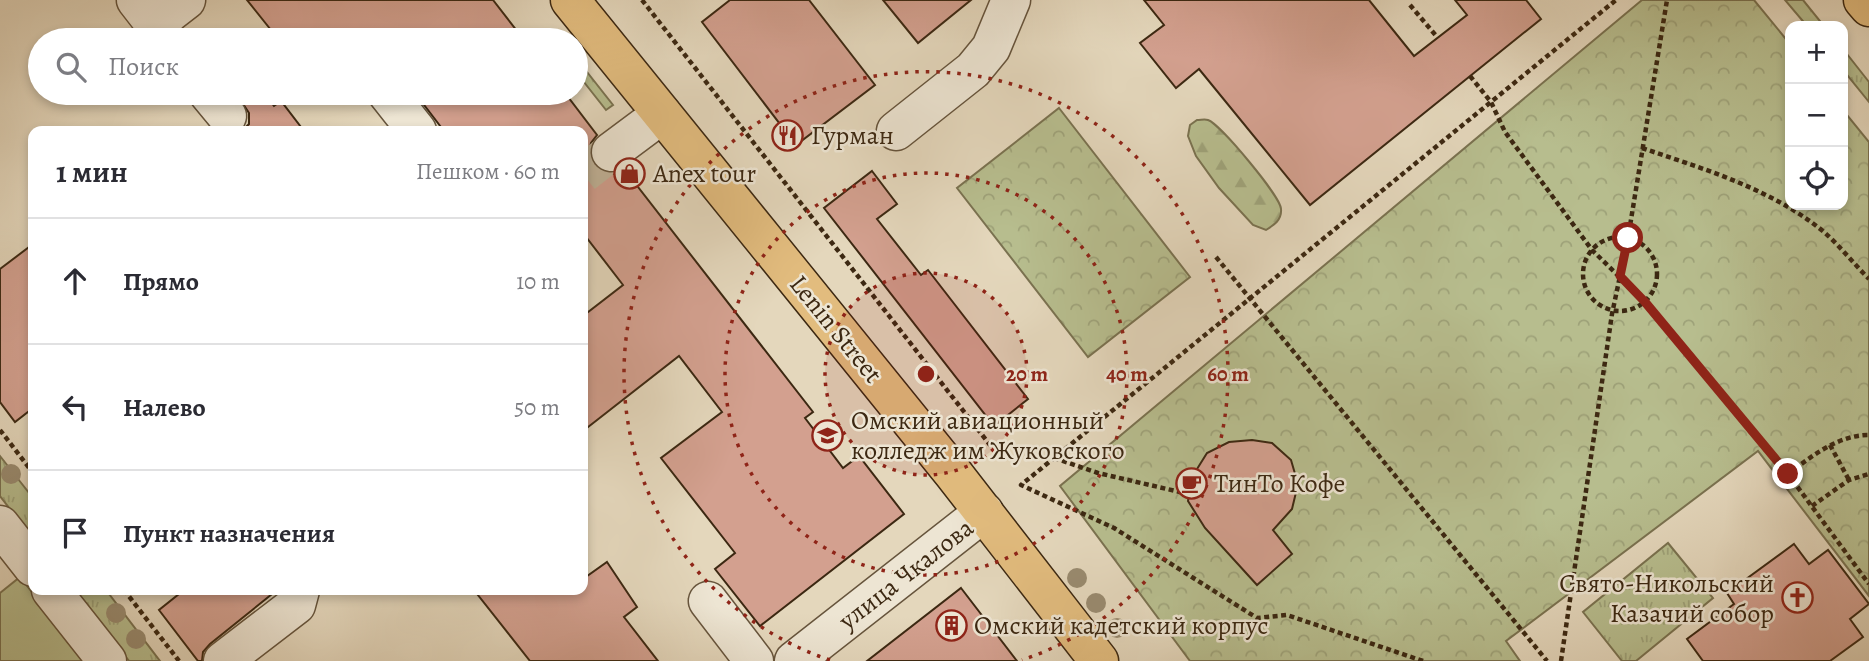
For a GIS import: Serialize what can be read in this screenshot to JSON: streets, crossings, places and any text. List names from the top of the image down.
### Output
{
  "streets": {
    "main road": ["Lenin Street"],
    "street": ["улица Чкалова"]
  },
  "crossings": [
    ["Lenin Street", "улица Чкалова"]
  ],
  "places": {
    "restaurant": ["Гурман"],
    "shop": ["Anex tour"],
    "school or university": ["Омский авиационный колледж им Жуковского"],
    "cafe": ["ТинТо Кофе"],
    "church": ["Свято-Никольский Казачий собор"],
    "building": ["Омский кадетский корпус"]
  },
  "page": {
    "map_buttons": ["+", "−"],
    "search": "Поиск",
    "heading": ["1 мин", "Пешком · 60 m"],
    "list": [
      ["Прямо", "10 m"],
      ["Налево", "50 m"],
      "Пункт назначения"
    ]
  },
  "rings": ["20 m", "40 m", "60 m"]
}
